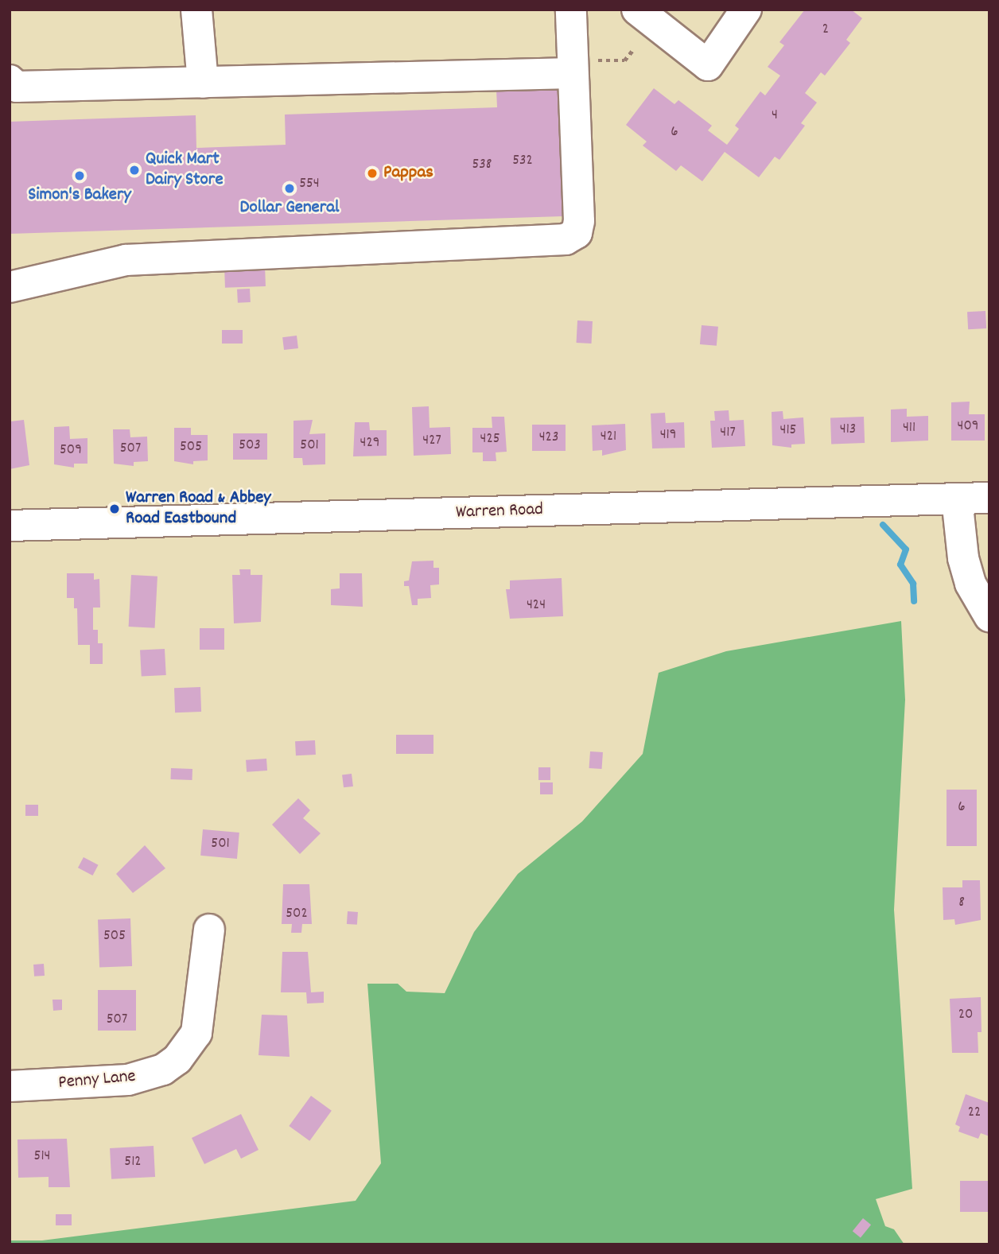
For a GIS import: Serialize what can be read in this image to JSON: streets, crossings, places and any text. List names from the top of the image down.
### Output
{
  "streets": {
    "street": ["Warren Road", "Penny Lane"]
  },
  "places": [
    "Quick Mart Dairy Store",
    "Pappas",
    "Simon's Bakery",
    "Dollar General",
    "Warren Road & Abbey Road Eastbound"
  ],
  "house_numbers": [
    "2",
    "4",
    "6",
    "532",
    "538",
    "554",
    "409",
    "411",
    "413",
    "415",
    "417",
    "419",
    "421",
    "423",
    "425",
    "427",
    "429",
    "503",
    "501",
    "505",
    "507",
    "509",
    "424",
    "6",
    "501",
    "8",
    "502",
    "505",
    "20",
    "507",
    "22",
    "514",
    "512"
  ]
}
